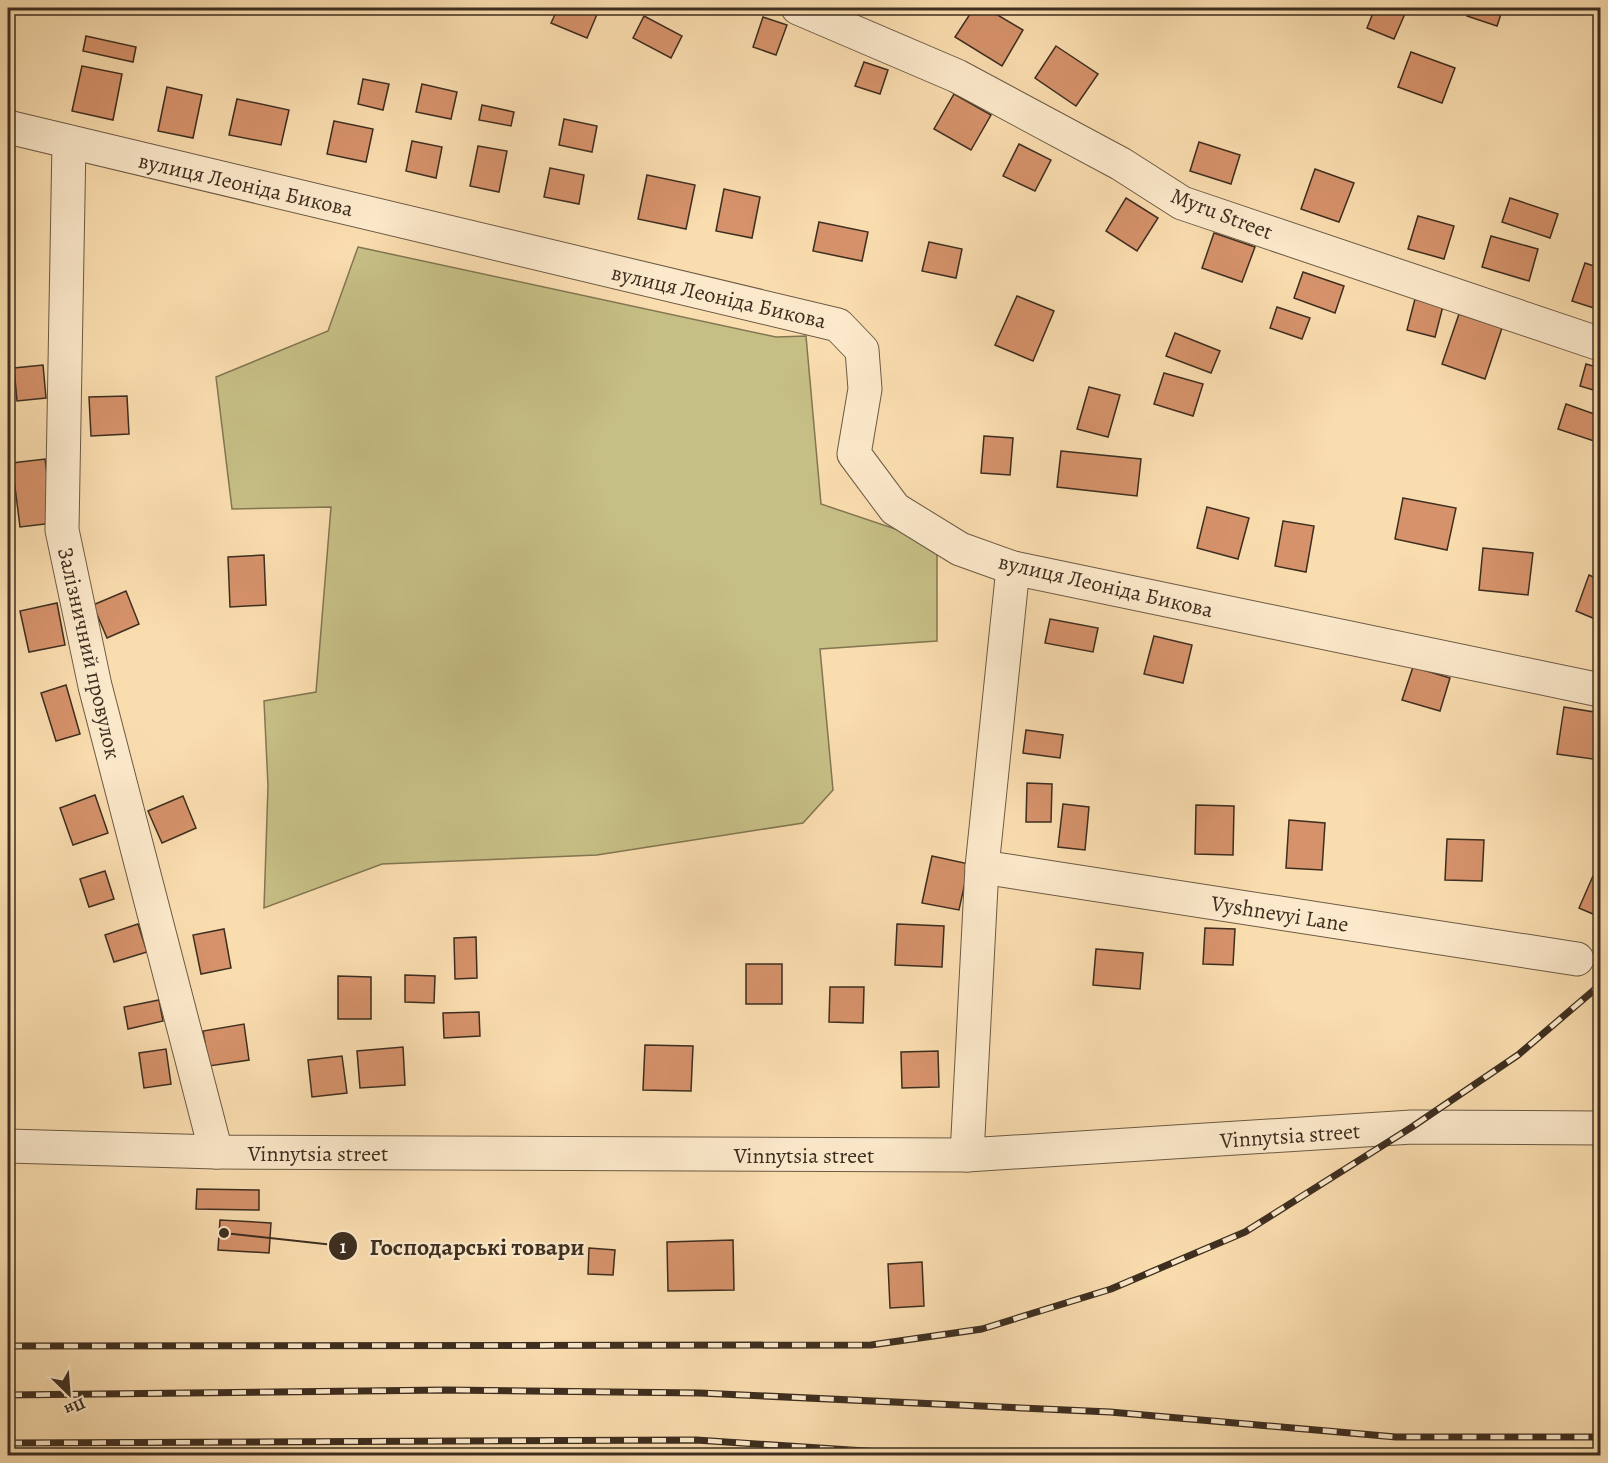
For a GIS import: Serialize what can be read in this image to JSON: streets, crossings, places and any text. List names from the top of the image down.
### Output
{
  "streets": {
    "street": [
      "вулиця Леоніда Бикова",
      "Myru Street",
      "Залізничний провулок",
      "Vyshnevyi Lane",
      "Vinnytsia street"
    ]
  },
  "crossings": [
    ["вулиця Леоніда Бикова", "Залізничний провулок"],
    ["Залізничний провулок", "Vinnytsia street"]
  ],
  "places": ["Господарські товари"],
  "north": "bottom right"
}
